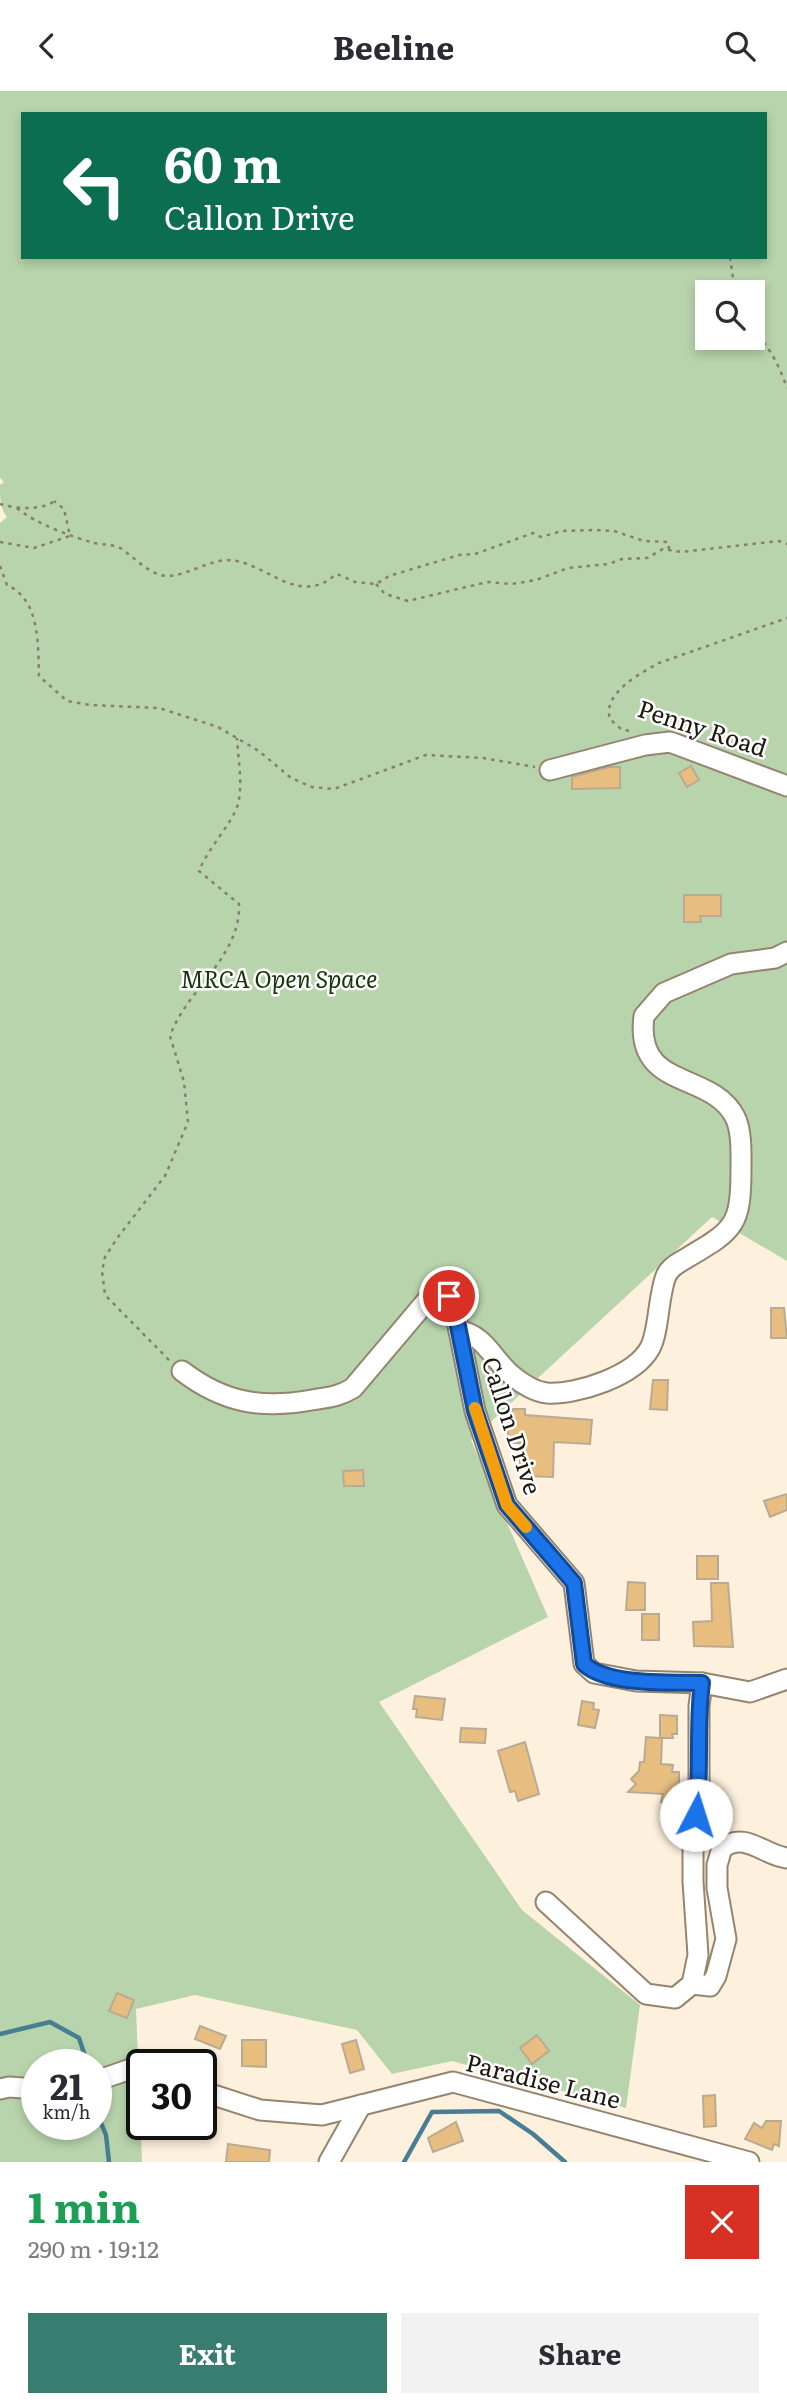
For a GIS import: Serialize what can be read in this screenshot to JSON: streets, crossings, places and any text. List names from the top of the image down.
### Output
{
  "streets": {
    "street": ["Penny Road", "Callon Drive", "Paradise Lane"]
  },
  "parks": ["MRCA Open Space"],
  "page": {
    "header": "Beeline",
    "turn": ["60 m", "Callon Drive"],
    "speed": "21 km/h",
    "limit": "30",
    "heading": ["1 min", "290 m · 19:12"],
    "buttons": ["Exit", "Share"]
  }
}
